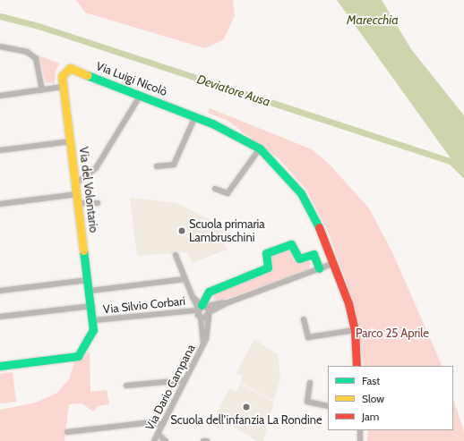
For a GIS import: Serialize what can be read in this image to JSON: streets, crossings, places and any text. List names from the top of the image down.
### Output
{
  "streets": {
    "street": [
      "Via Luigi Nicolò",
      "Via del Volontario",
      "Via Silvio Corbari",
      "Via Dario Campana"
    ]
  },
  "crossings": [
    ["Via Luigi Nicolò", "Via del Volontario"],
    ["Via del Volontario", "Via Silvio Corbari"]
  ],
  "water": ["Marecchia", "Deviatore Ausa"],
  "parks": ["Parco 25 Aprile"],
  "places": ["Scuola primaria Lambruschini", "Scuola dell'infanzia La Rondine"],
  "legend": ["Fast", "Slow", "Jam"]
}
